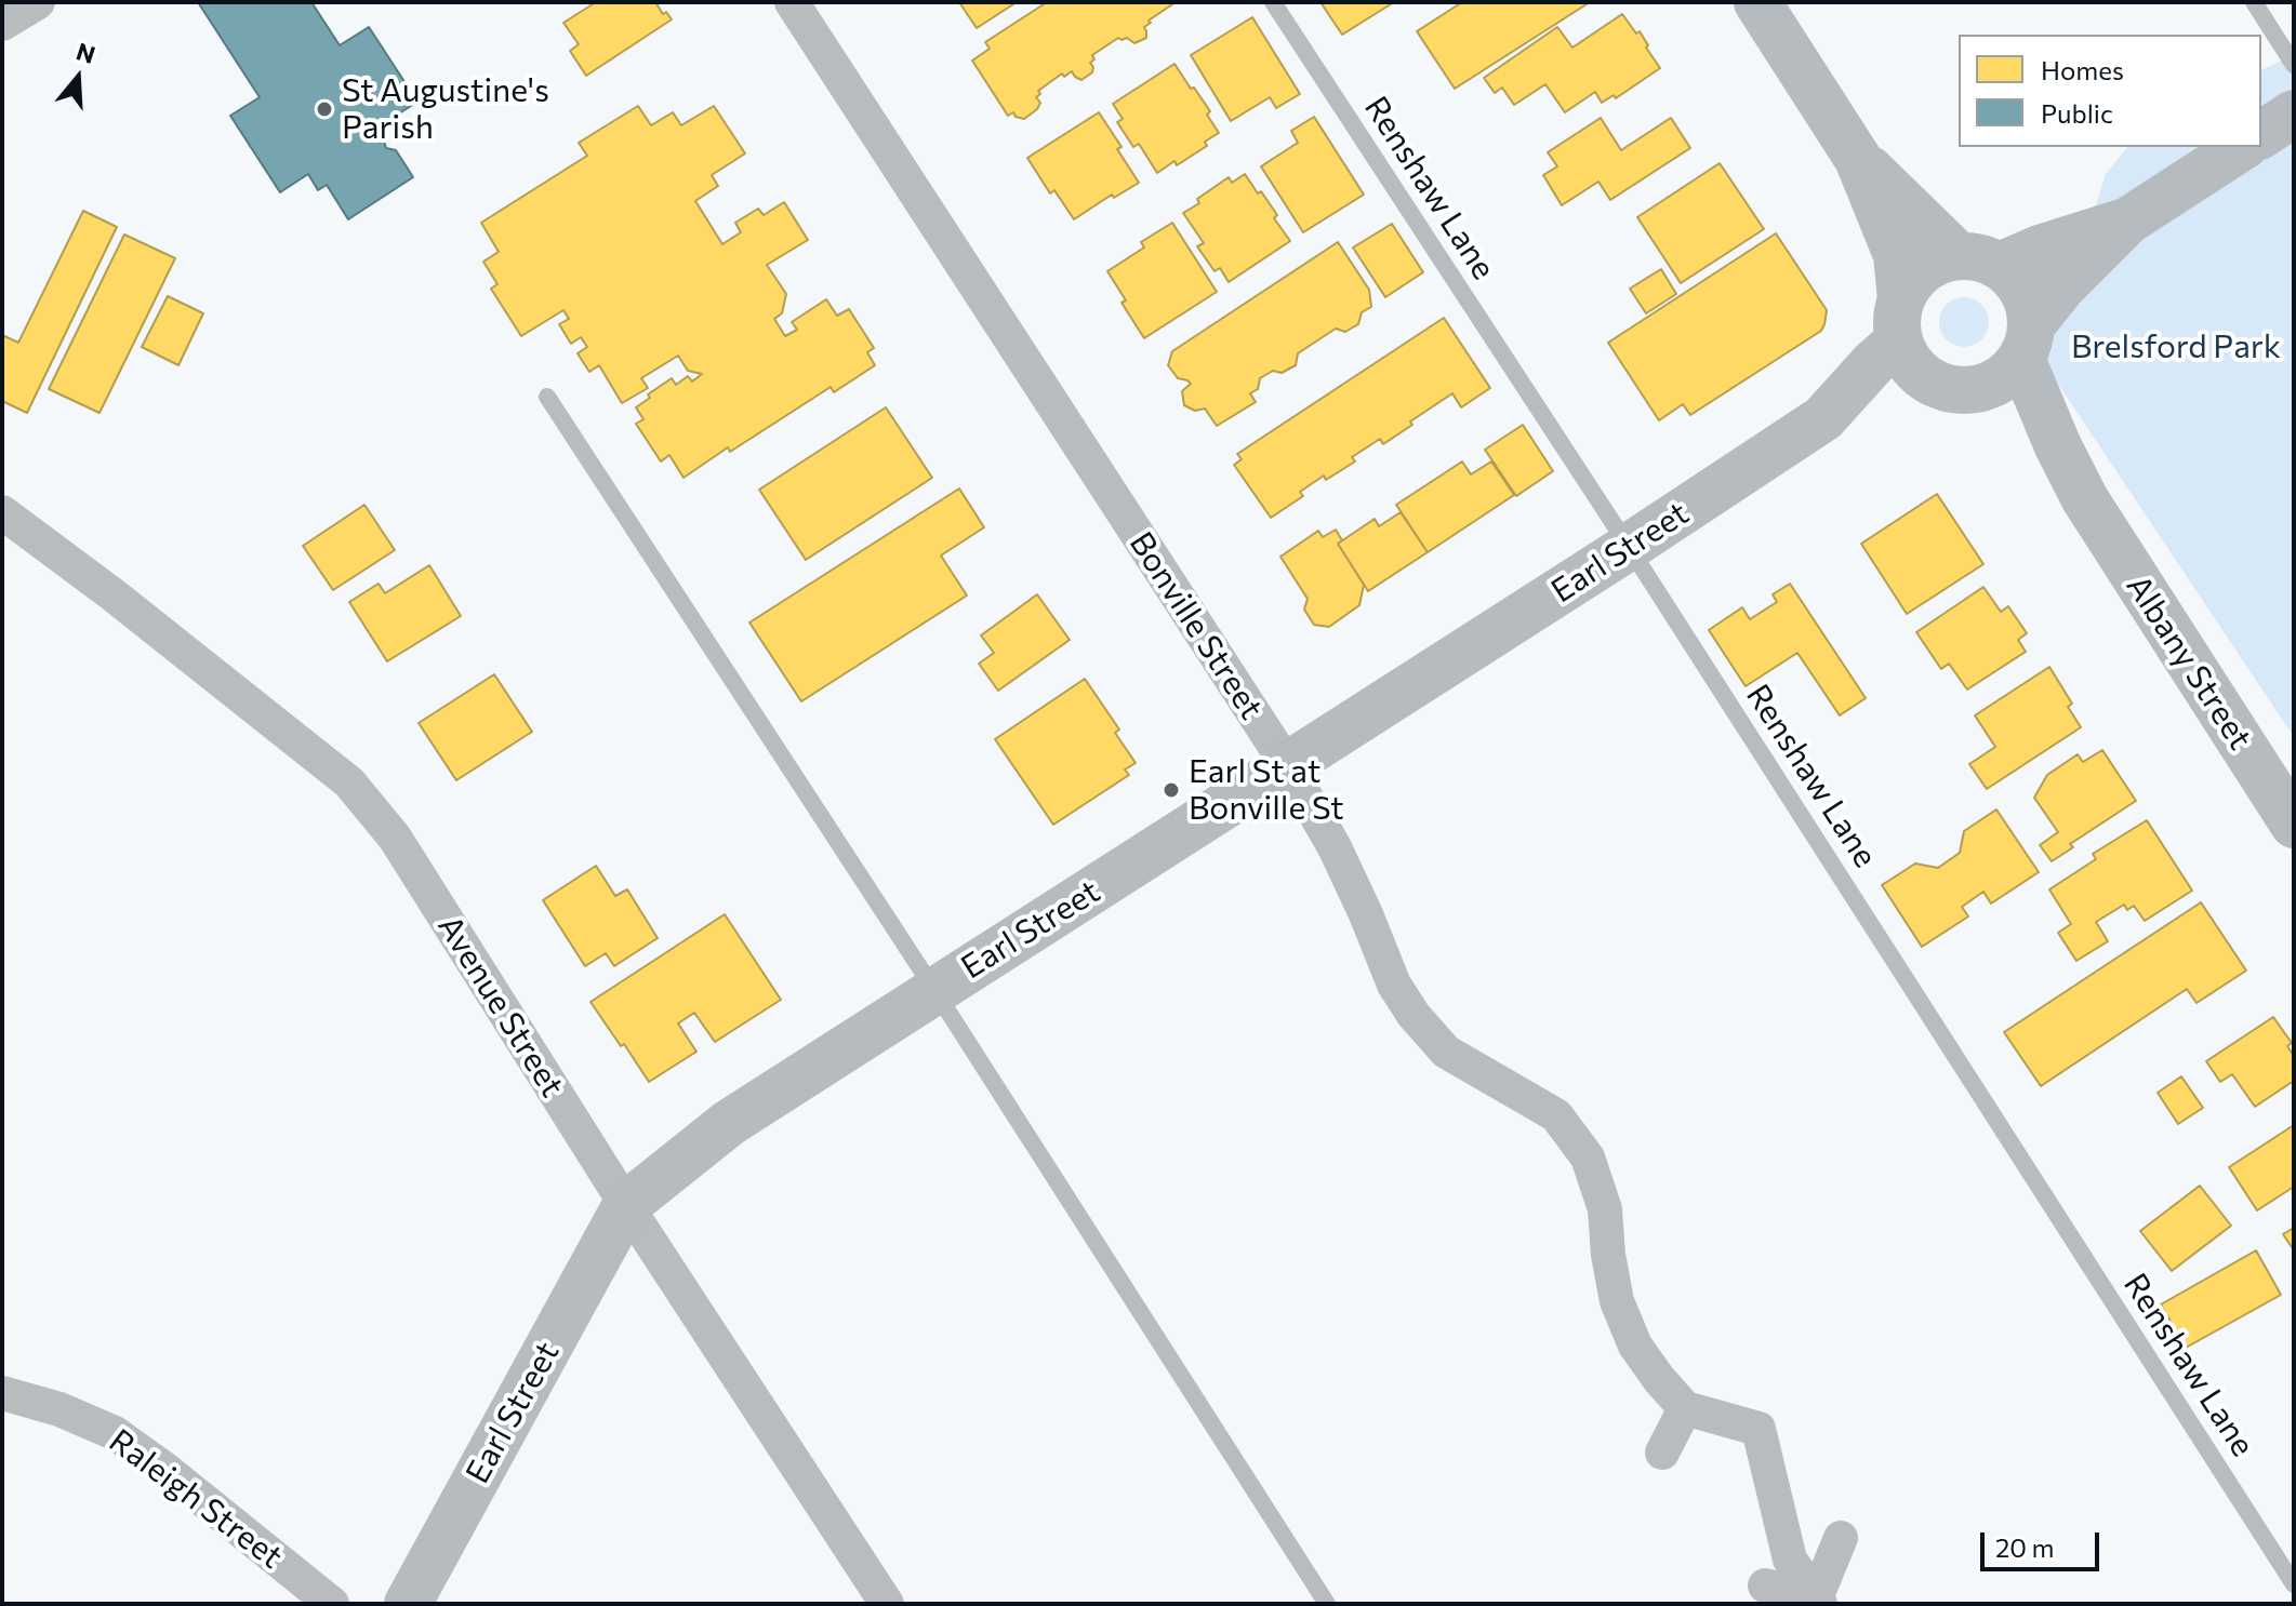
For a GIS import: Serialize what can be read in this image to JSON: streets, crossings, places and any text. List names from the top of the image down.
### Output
{
  "streets": {
    "street": [
      "Earl Street",
      "Bonville Street",
      "Albany Street",
      "Avenue Street",
      "Raleigh Street"
    ],
    "lane": ["Renshaw Lane"]
  },
  "crossings": [
    ["Renshaw Lane", "Earl Street"],
    ["Earl Street", "Bonville Street"],
    ["Earl Street", "Albany Street"],
    ["Earl Street", "Avenue Street"]
  ],
  "parks": ["Brelsford Park"],
  "places": ["St Augustine's Parish", "Earl St at Bonville St"],
  "legend": ["Homes", "Public"],
  "scale_bar": "20 m",
  "north": "top"
}
